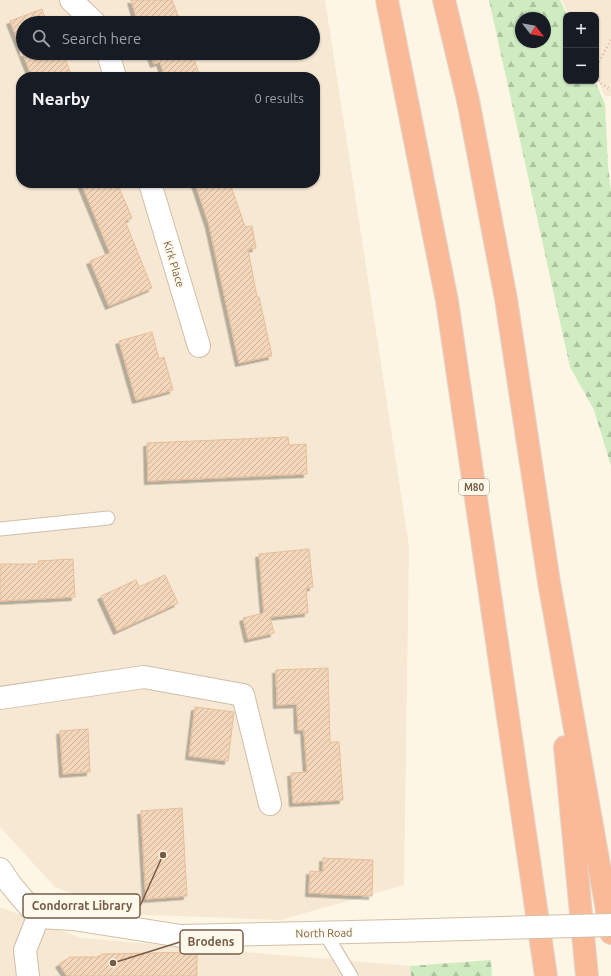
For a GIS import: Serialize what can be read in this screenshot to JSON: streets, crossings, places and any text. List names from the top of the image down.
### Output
{
  "streets": {
    "highway": ["M80"],
    "street": ["Kirk Place", "North Road"]
  },
  "places": ["Condorrat Library", "Brodens"],
  "north": "bottom right",
  "page": {
    "map_buttons": ["+", "−"],
    "search": "Search here",
    "heading": ["Nearby", "0 results"]
  }
}
